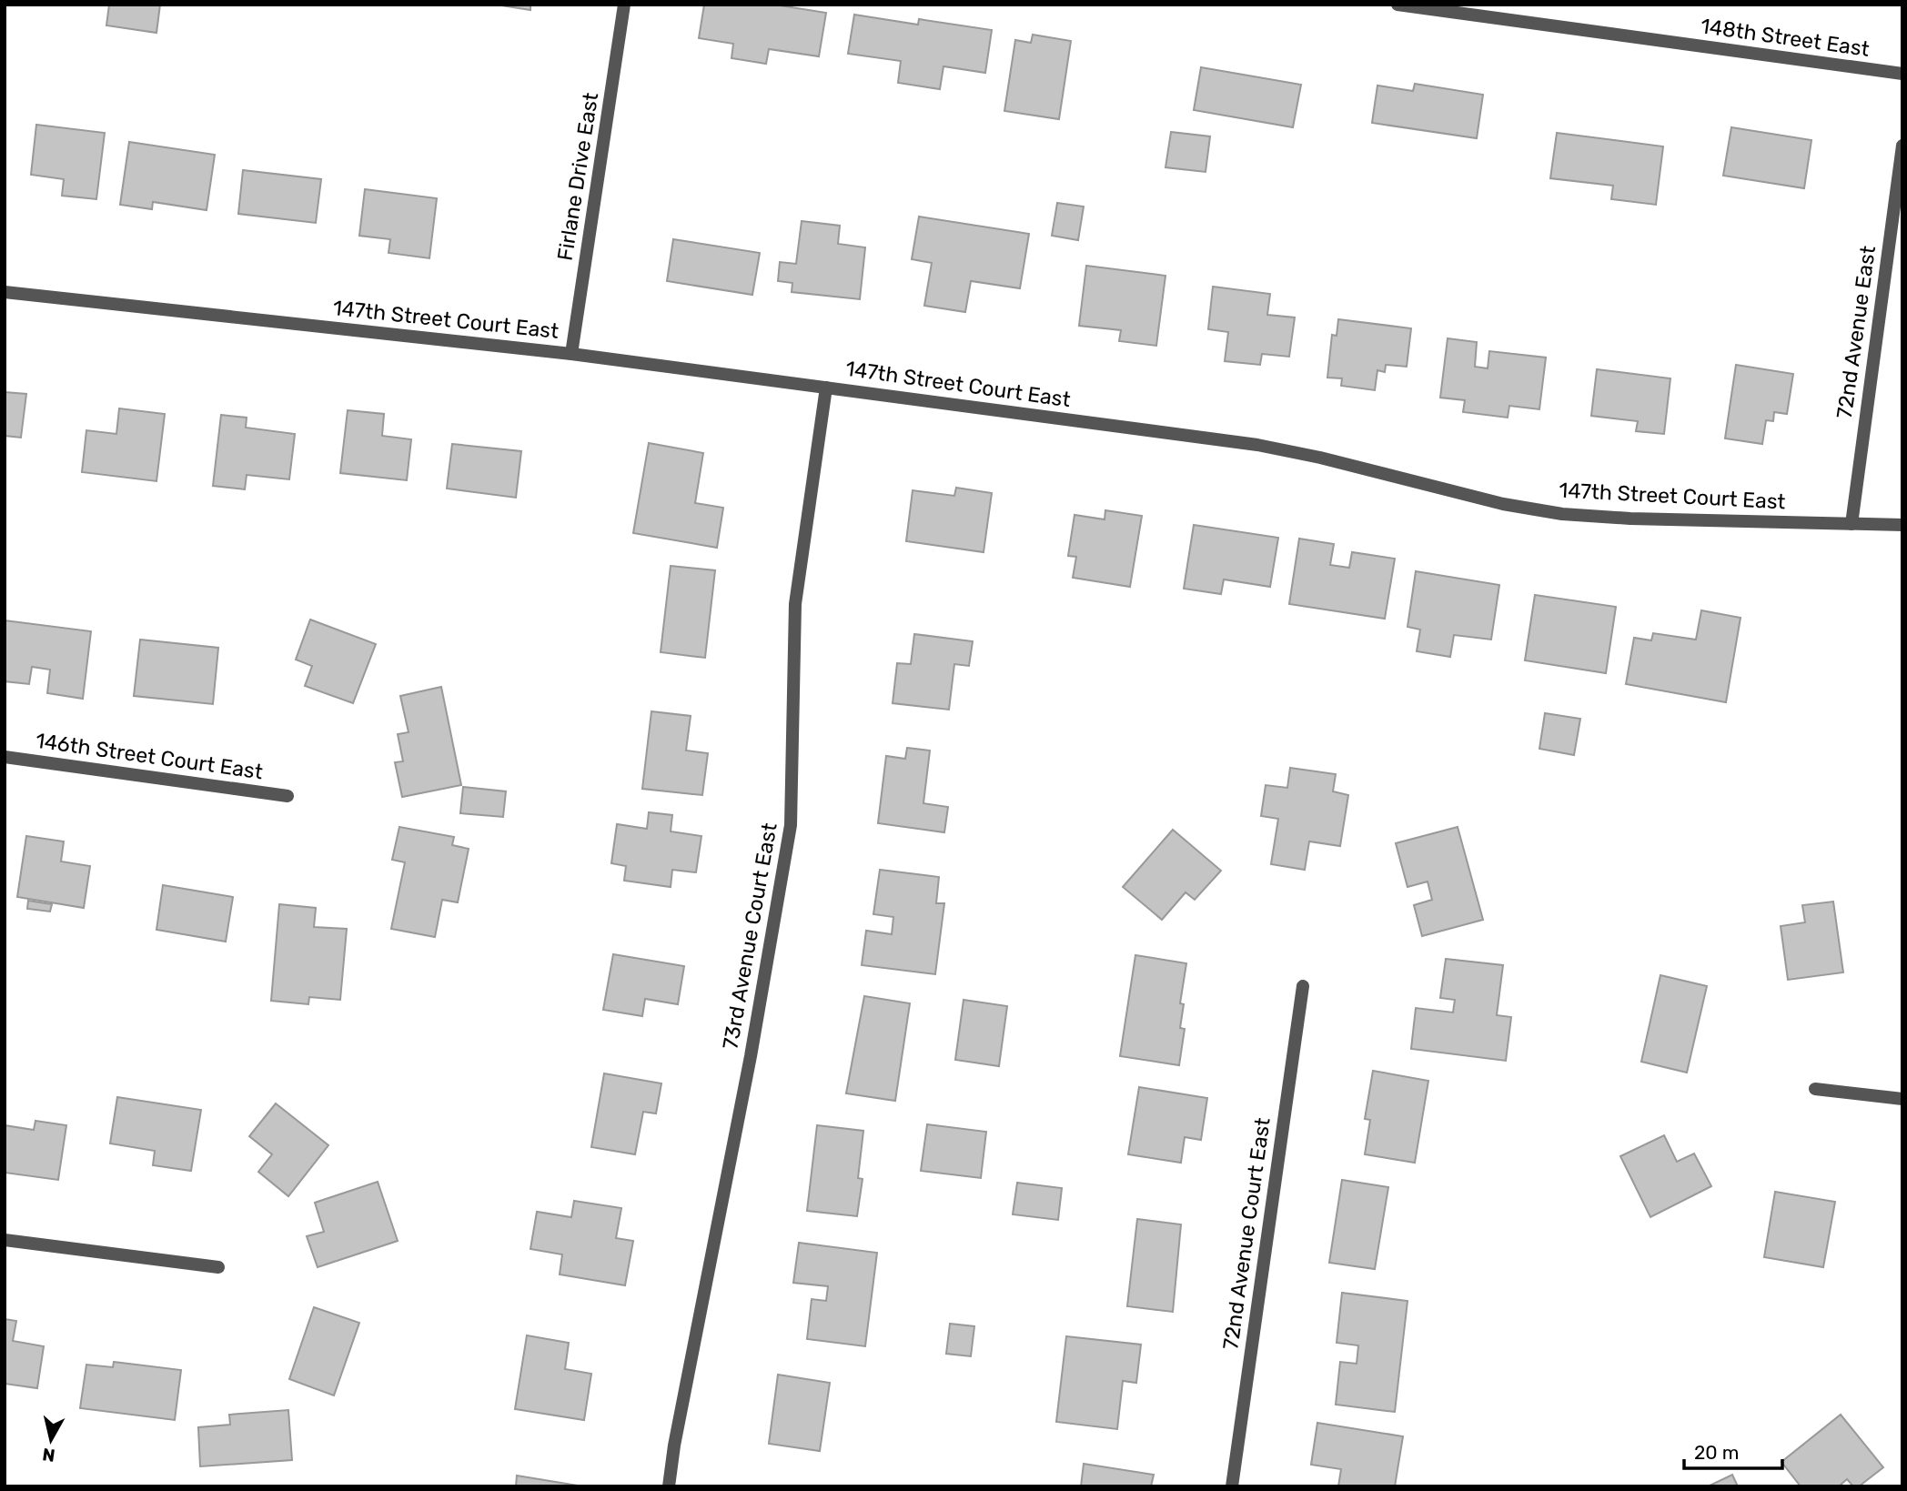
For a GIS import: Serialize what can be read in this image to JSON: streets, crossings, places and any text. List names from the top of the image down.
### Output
{
  "streets": {
    "street": [
      "148th Street East",
      "Firlane Drive East",
      "147th Street Court East",
      "72nd Avenue East",
      "146th Street Court East",
      "73rd Avenue Court East",
      "72nd Avenue Court East"
    ]
  },
  "crossings": [
    ["Firlane Drive East", "147th Street Court East"],
    ["147th Street Court East", "72nd Avenue East"],
    ["147th Street Court East", "73rd Avenue Court East"]
  ],
  "scale_bar": "20 m",
  "north": "bottom"
}
